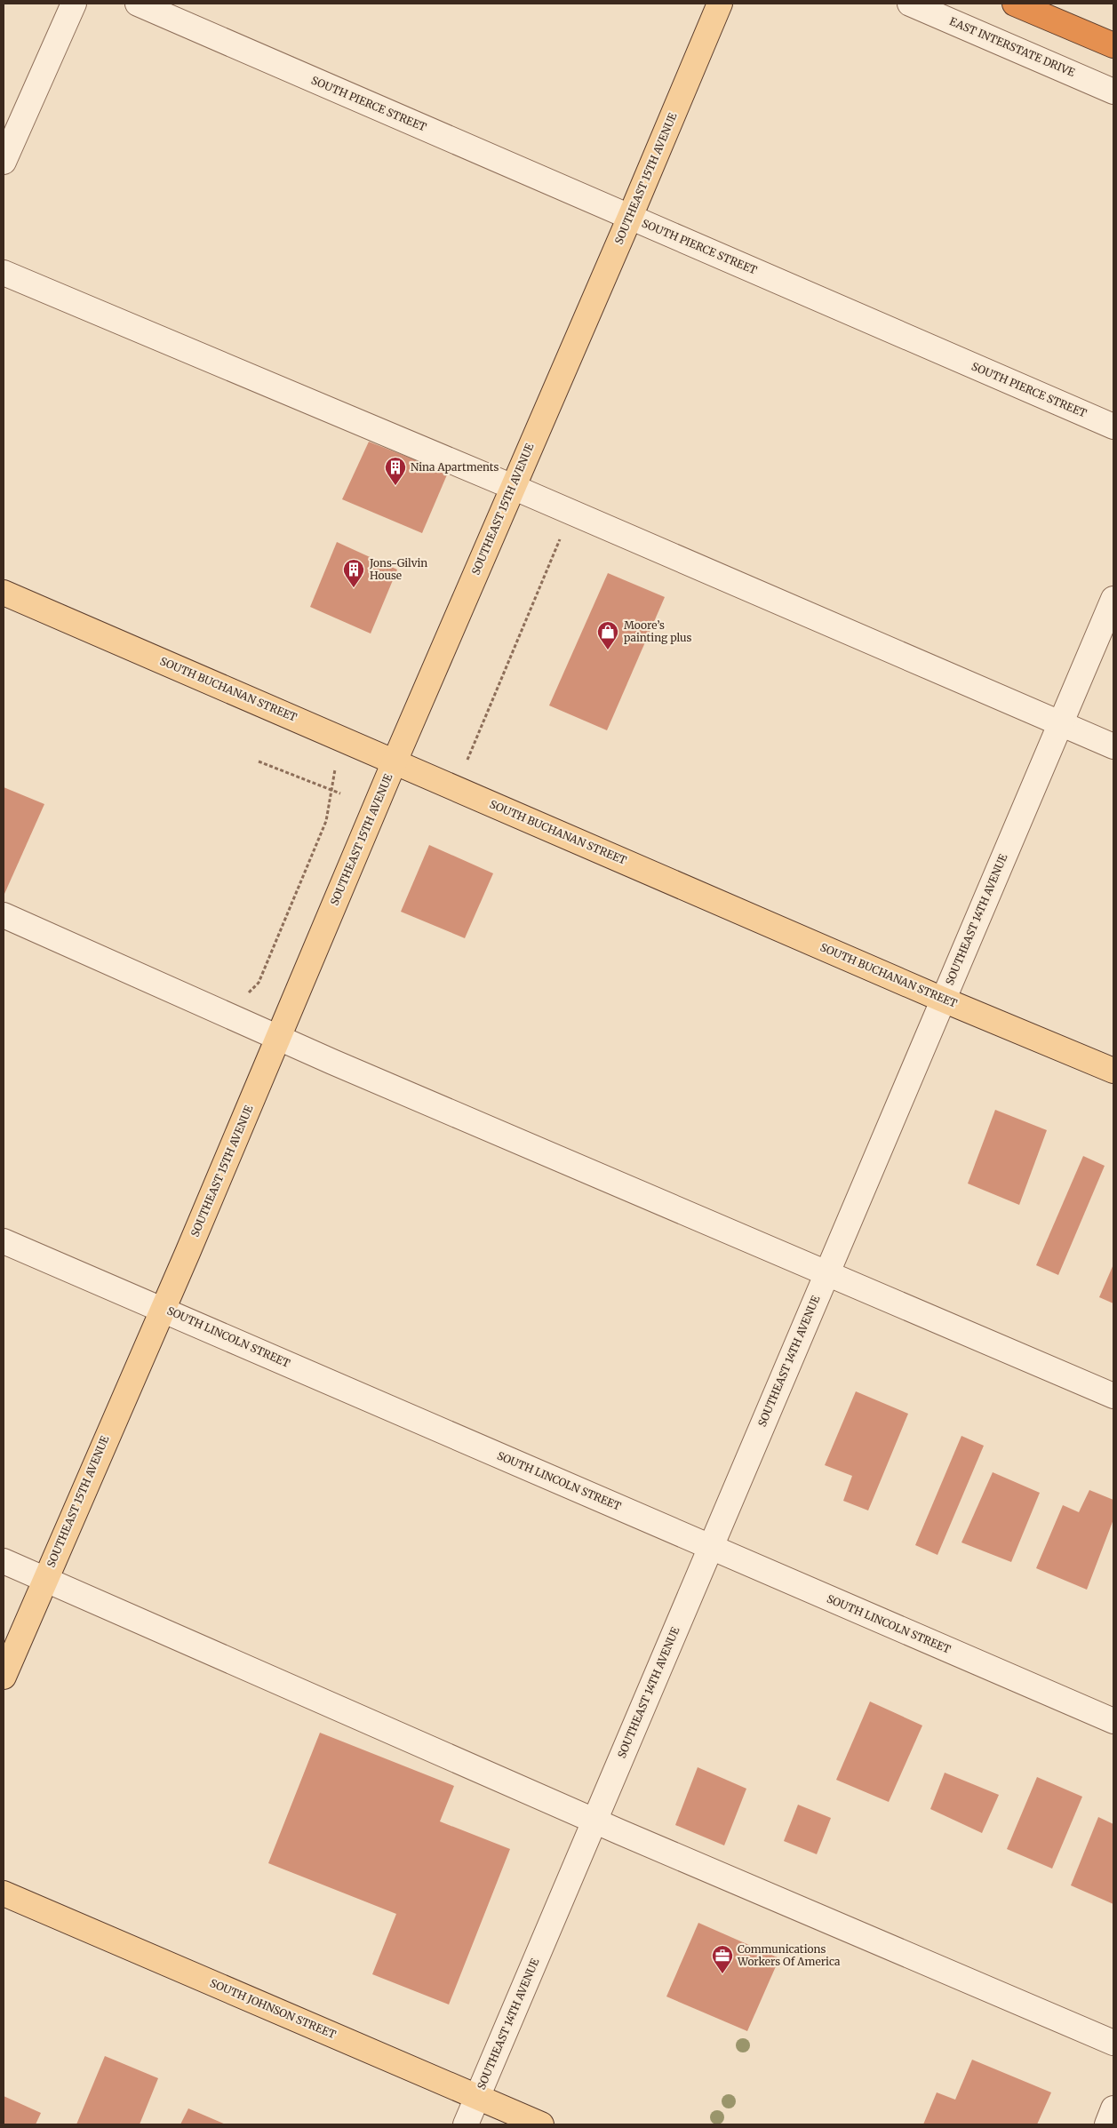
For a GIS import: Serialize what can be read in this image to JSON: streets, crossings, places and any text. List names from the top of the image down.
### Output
{
  "streets": {
    "main road": ["SOUTHEAST 15TH AVENUE", "SOUTH BUCHANAN STREET", "SOUTH JOHNSON STREET"],
    "street": [
      "EAST INTERSTATE DRIVE",
      "SOUTH PIERCE STREET",
      "SOUTHEAST 14TH AVENUE",
      "SOUTH LINCOLN STREET"
    ]
  },
  "crossings": [
    ["SOUTH PIERCE STREET", "SOUTHEAST 15TH AVENUE"],
    ["SOUTHEAST 15TH AVENUE", "SOUTH BUCHANAN STREET"],
    ["SOUTHEAST 15TH AVENUE", "SOUTH LINCOLN STREET"],
    ["SOUTH BUCHANAN STREET", "SOUTHEAST 14TH AVENUE"],
    ["SOUTHEAST 14TH AVENUE", "SOUTH LINCOLN STREET"],
    ["SOUTHEAST 14TH AVENUE", "SOUTH JOHNSON STREET"]
  ],
  "places": {
    "building": ["Nina Apartments", "Jons-Gilvin House"],
    "shop": ["Moore’s painting plus"],
    "office": ["Communications Workers Of America"]
  }
}
